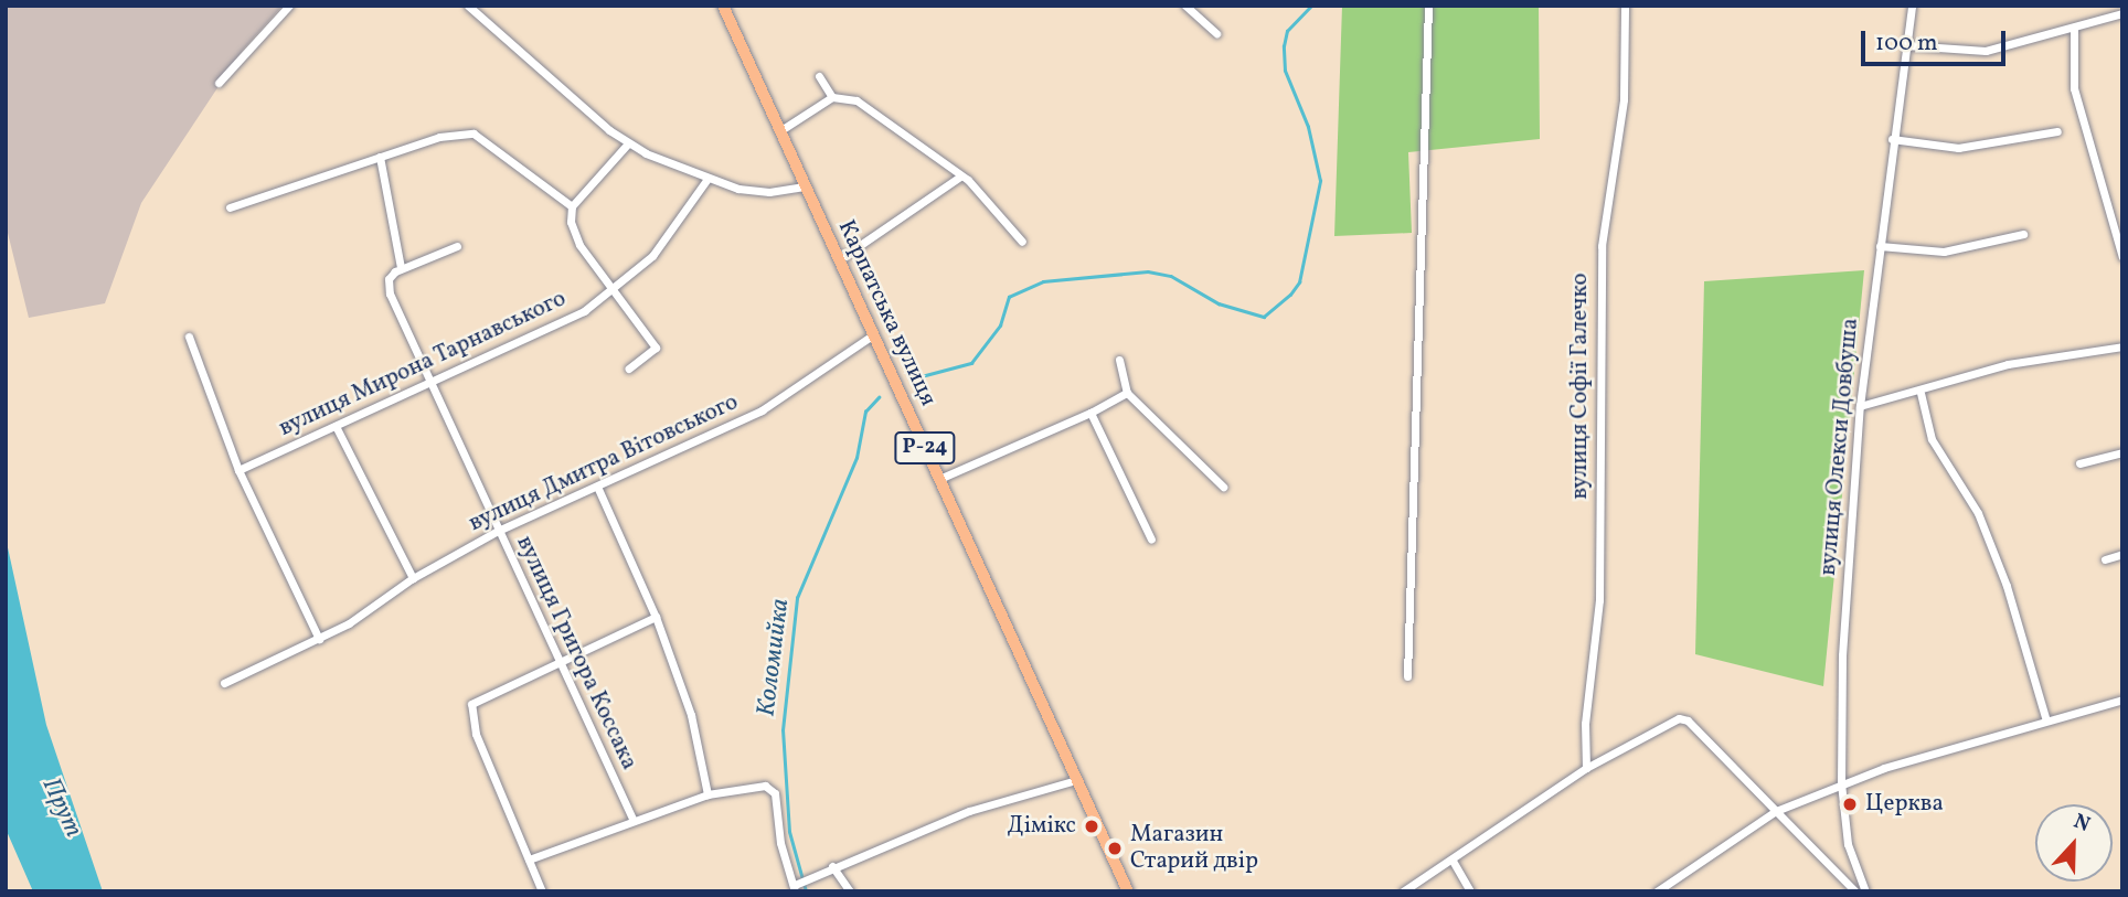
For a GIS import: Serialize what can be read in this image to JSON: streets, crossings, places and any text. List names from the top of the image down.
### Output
{
  "streets": {
    "main road": ["Карпатська вулиця", "Р-24"],
    "street": [
      "вулиця Мирона Тарнавського",
      "вулиця Софії Галечко",
      "вулиця Олекси Довбуша",
      "вулиця Дмитра Вітовського",
      "вулиця Григора Коссака"
    ]
  },
  "crossings": [
    ["Карпатська вулиця", "вулиця Дмитра Вітовського"],
    ["вулиця Мирона Тарнавського", "вулиця Григора Коссака"],
    ["вулиця Дмитра Вітовського", "вулиця Григора Коссака"]
  ],
  "water": ["Коломийка", "Прут"],
  "places": ["Церква", "Дімікс", "Магазин Старий двір"],
  "scale_bar": "100 m",
  "north": "top"
}
